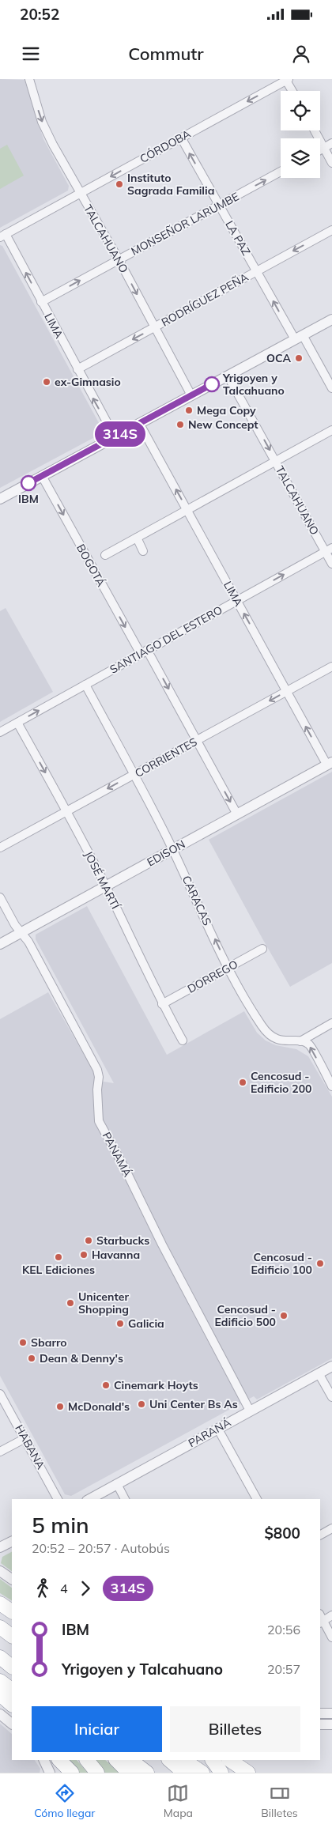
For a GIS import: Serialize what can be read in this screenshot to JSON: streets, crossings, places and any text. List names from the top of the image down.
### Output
{
  "streets": {
    "street": [
      "CÓRDOBA",
      "MONSEÑOR LARUMBE",
      "LA PAZ",
      "TALCAHUANO",
      "RODRÍGUEZ PEÑA",
      "LIMA",
      "BOGOTÁ",
      "SANTIAGO DEL ESTERO",
      "CORRIENTES",
      "EDISON",
      "JOSÉ MARTÍ",
      "CARACAS",
      "DORREGO",
      "PANAMÁ",
      "PARANÁ",
      "HABANA"
    ]
  },
  "crossings": [
    ["CÓRDOBA", "LA PAZ"],
    ["CÓRDOBA", "TALCAHUANO"],
    ["CÓRDOBA", "LIMA"],
    ["MONSEÑOR LARUMBE", "LA PAZ"],
    ["MONSEÑOR LARUMBE", "TALCAHUANO"],
    ["MONSEÑOR LARUMBE", "LIMA"],
    ["LA PAZ", "RODRÍGUEZ PEÑA"],
    ["TALCAHUANO", "RODRÍGUEZ PEÑA"],
    ["TALCAHUANO", "SANTIAGO DEL ESTERO"],
    ["RODRÍGUEZ PEÑA", "LIMA"],
    ["LIMA", "SANTIAGO DEL ESTERO"],
    ["LIMA", "CORRIENTES"],
    ["LIMA", "EDISON"],
    ["BOGOTÁ", "SANTIAGO DEL ESTERO"],
    ["BOGOTÁ", "CORRIENTES"],
    ["BOGOTÁ", "EDISON"],
    ["SANTIAGO DEL ESTERO", "JOSÉ MARTÍ"],
    ["SANTIAGO DEL ESTERO", "CARACAS"],
    ["CORRIENTES", "JOSÉ MARTÍ"],
    ["CORRIENTES", "CARACAS"],
    ["EDISON", "JOSÉ MARTÍ"],
    ["EDISON", "CARACAS"],
    ["EDISON", "PANAMÁ"],
    ["JOSÉ MARTÍ", "DORREGO"],
    ["CARACAS", "DORREGO"],
    ["PANAMÁ", "PARANÁ"]
  ],
  "one_way": [
    "CÓRDOBA",
    "MONSEÑOR LARUMBE",
    "LA PAZ",
    "TALCAHUANO",
    "RODRÍGUEZ PEÑA",
    "LIMA",
    "BOGOTÁ",
    "SANTIAGO DEL ESTERO",
    "CORRIENTES"
  ],
  "places": [
    "Instituto Sagrada Familia",
    "OCA",
    "ex-Gimnasio",
    "Yrigoyen y Talcahuano",
    "Mega Copy",
    "New Concept",
    "IBM",
    "Cencosud - Edificio 200",
    "Starbucks",
    "Havanna",
    "KEL Ediciones",
    "Cencosud - Edificio 100",
    "Unicenter Shopping",
    "Cencosud - Edificio 500",
    "Galicia",
    "Sbarro",
    "Dean & Denny's",
    "Cinemark Hoyts",
    "Uni Center Bs As",
    "McDonald's"
  ],
  "lines": ["bus line 314S"],
  "page": {
    "status": "20:52",
    "header": "Commutr",
    "on_map": "314S",
    "heading": ["5 min", "20:52 – 20:57 · Autobús", "$800"],
    "legs": ["4", "314S"],
    "list": [
      {
        "name": "IBM",
        "value": "20:56"
      },
      {
        "name": "Yrigoyen y Talcahuano",
        "value": "20:57"
      }
    ],
    "buttons": ["Iniciar", "Billetes"],
    "tabs": ["Cómo llegar", "Mapa", "Billetes"]
  }
}
